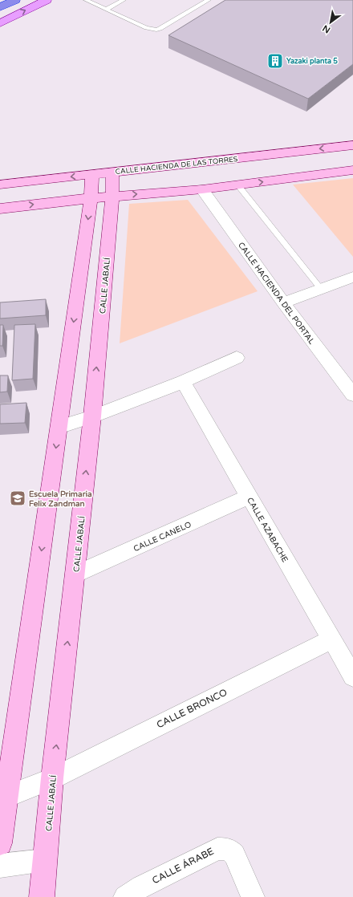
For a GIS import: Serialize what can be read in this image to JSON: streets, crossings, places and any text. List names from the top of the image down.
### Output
{
  "streets": {
    "street": [
      "CALLE HACIENDA DE LAS TORRES",
      "CALLE JABALÍ",
      "CALLE HACIENDA DEL PORTAL",
      "CALLE AZABACHE",
      "CALLE CANELO",
      "CALLE BRONCO",
      "CALLE ÁRABE"
    ]
  },
  "crossings": [
    ["CALLE HACIENDA DE LAS TORRES", "CALLE JABALÍ"],
    ["CALLE JABALÍ", "CALLE CANELO"],
    ["CALLE JABALÍ", "CALLE BRONCO"],
    ["CALLE AZABACHE", "CALLE CANELO"],
    ["CALLE AZABACHE", "CALLE BRONCO"]
  ],
  "places": {
    "building": ["Yazaki planta 5"],
    "school or university": ["Escuela Primaria Felix Zandman"]
  },
  "north": "bottom left"
}
